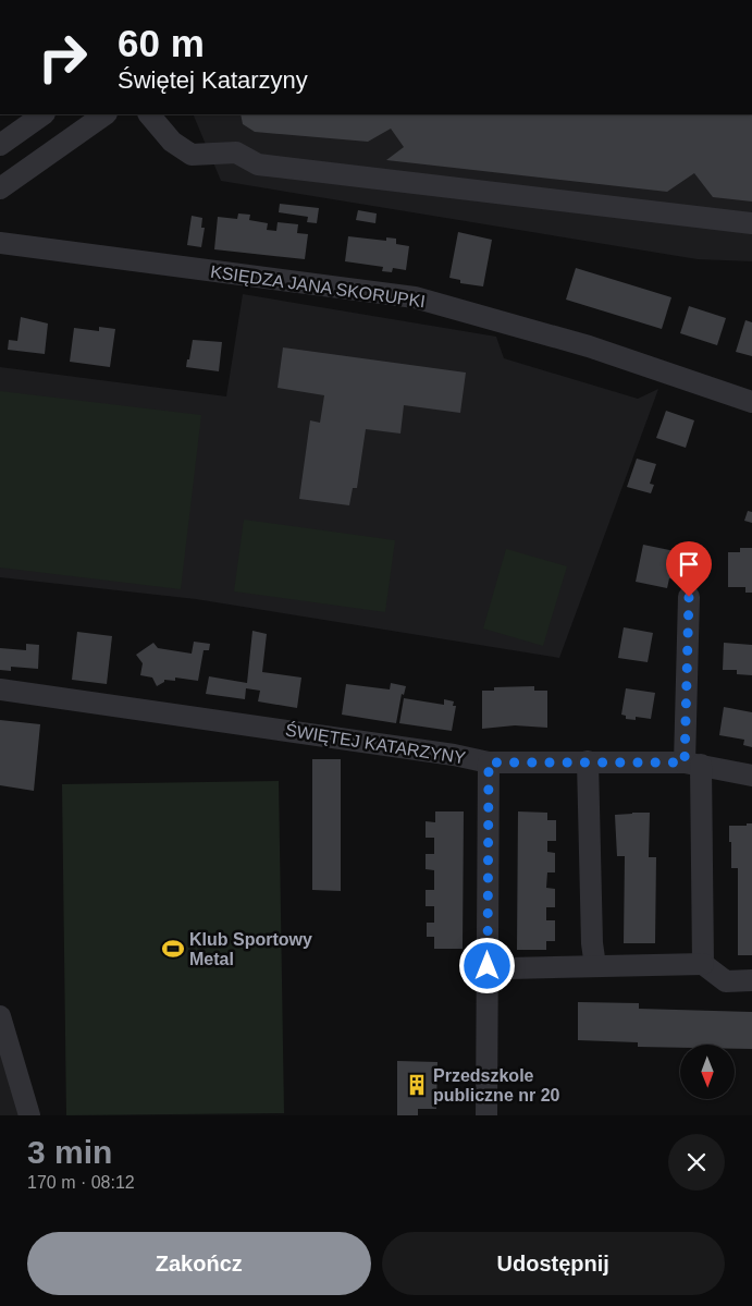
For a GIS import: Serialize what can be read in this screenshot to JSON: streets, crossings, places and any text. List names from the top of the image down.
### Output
{
  "streets": {
    "street": ["KSIĘDZA JANA SKORUPKI", "ŚWIĘTEJ KATARZYNY"]
  },
  "places": {
    "sports": ["Klub Sportowy Metal"],
    "building": ["Przedszkole publiczne nr 20"]
  },
  "north": "bottom",
  "page": {
    "turn": ["60 m", "Świętej Katarzyny"],
    "heading": ["3 min", "170 m · 08:12"],
    "buttons": ["Zakończ", "Udostępnij"]
  }
}
